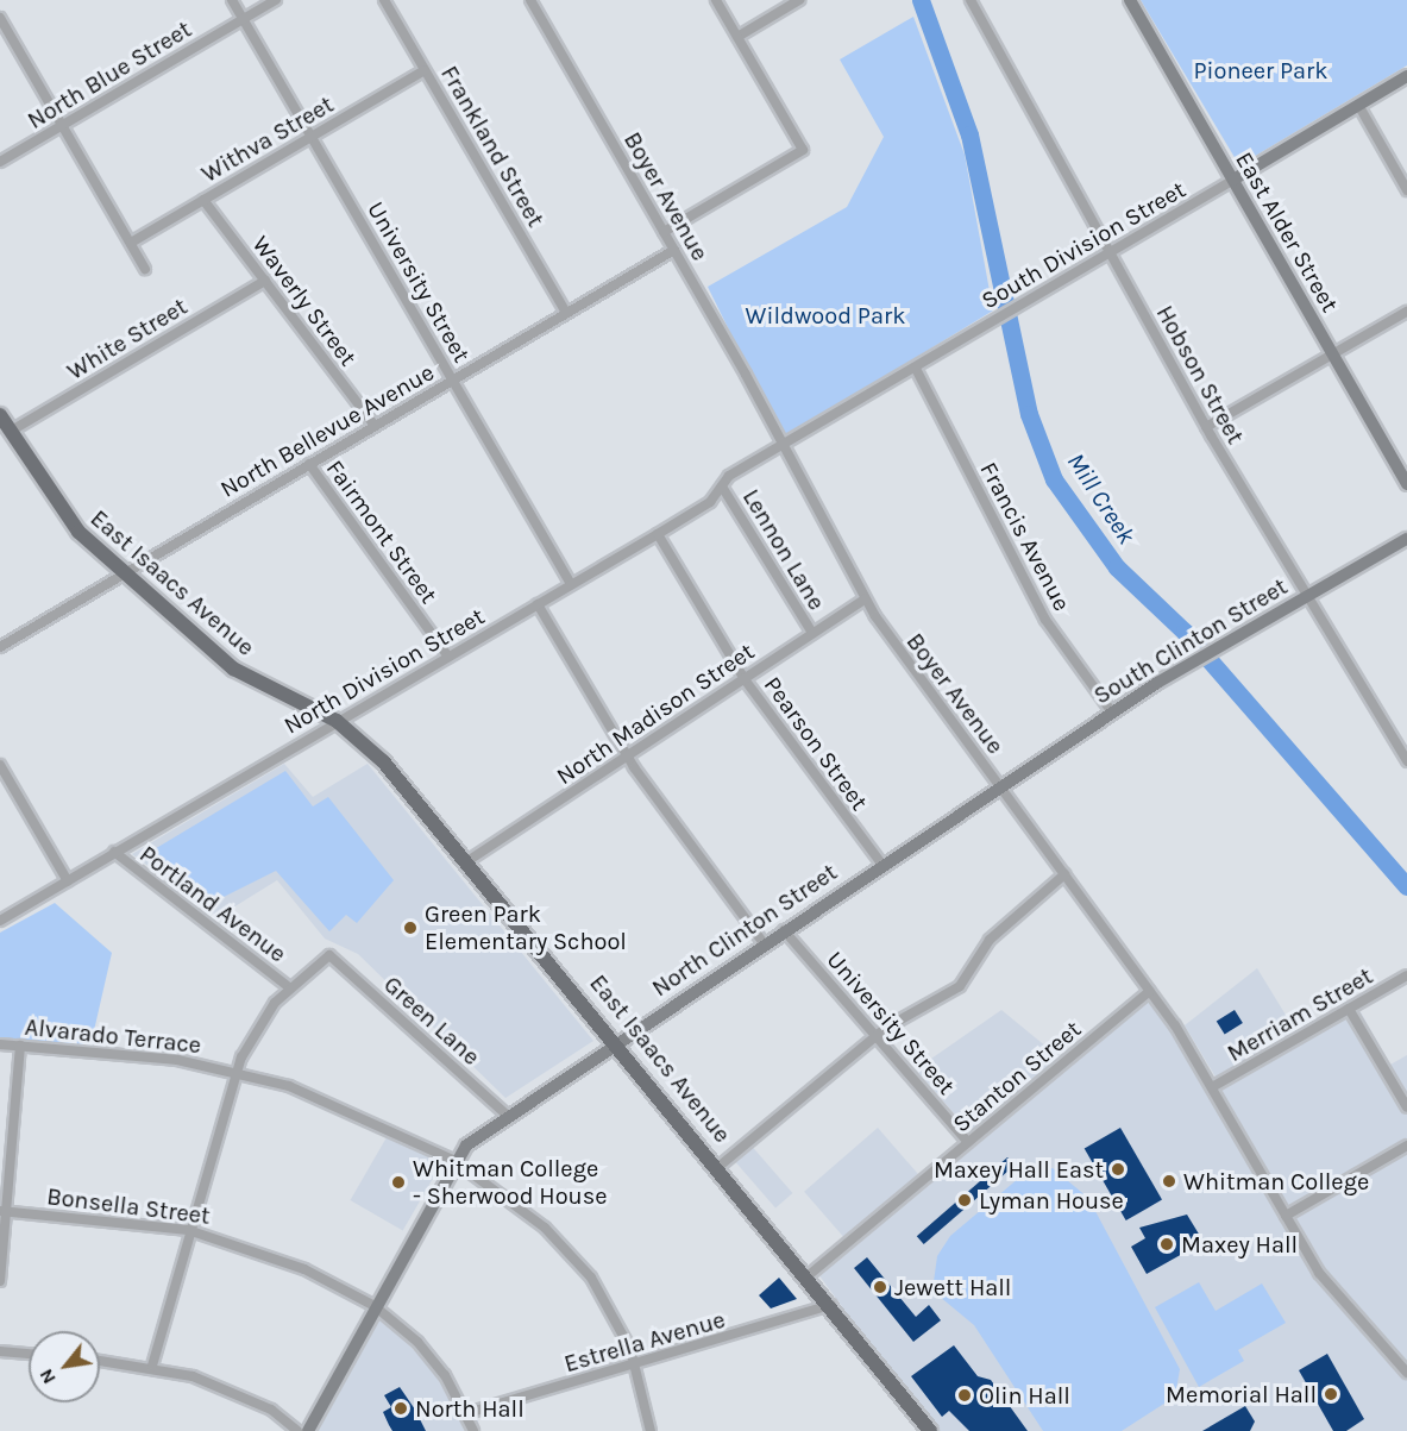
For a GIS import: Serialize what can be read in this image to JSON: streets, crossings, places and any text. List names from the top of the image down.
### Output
{
  "streets": {
    "main road": ["East Isaacs Avenue"],
    "street": [
      "North Blue Street",
      "Withva Street",
      "Frankland Street",
      "Boyer Avenue",
      "East Alder Street",
      "South Division Street",
      "University Street",
      "Waverly Street",
      "White Street",
      "Hobson Street",
      "North Bellevue Avenue",
      "Fairmont Street",
      "Francis Avenue",
      "Lennon Lane",
      "South Clinton Street",
      "North Division Street",
      "North Madison Street",
      "Pearson Street",
      "Portland Avenue",
      "North Clinton Street",
      "Merriam Street",
      "Green Lane",
      "Alvarado Terrace",
      "Stanton Street",
      "Bonsella Street",
      "Estrella Avenue"
    ]
  },
  "crossings": [
    ["North Blue Street", "University Street"],
    ["Withva Street", "Frankland Street"],
    ["Withva Street", "University Street"],
    ["Withva Street", "Waverly Street"],
    ["Frankland Street", "North Bellevue Avenue"],
    ["Boyer Avenue", "South Division Street"],
    ["Boyer Avenue", "North Bellevue Avenue"],
    ["Boyer Avenue", "South Clinton Street"],
    ["Boyer Avenue", "North Division Street"],
    ["Boyer Avenue", "North Madison Street"],
    ["Boyer Avenue", "North Clinton Street"],
    ["Boyer Avenue", "Merriam Street"],
    ["Boyer Avenue", "Stanton Street"],
    ["East Alder Street", "South Division Street"],
    ["South Division Street", "Hobson Street"],
    ["South Division Street", "Francis Avenue"],
    ["South Division Street", "North Division Street"],
    ["University Street", "North Bellevue Avenue"],
    ["University Street", "North Division Street"],
    ["University Street", "North Clinton Street"],
    ["University Street", "Stanton Street"],
    ["Waverly Street", "White Street"],
    ["Waverly Street", "North Bellevue Avenue"],
    ["White Street", "East Isaacs Avenue"],
    ["Hobson Street", "South Clinton Street"],
    ["North Bellevue Avenue", "Fairmont Street"],
    ["North Bellevue Avenue", "East Isaacs Avenue"],
    ["Fairmont Street", "North Division Street"],
    ["Francis Avenue", "South Clinton Street"],
    ["Lennon Lane", "North Division Street"],
    ["Lennon Lane", "North Madison Street"],
    ["East Isaacs Avenue", "North Division Street"],
    ["East Isaacs Avenue", "North Madison Street"],
    ["East Isaacs Avenue", "North Clinton Street"],
    ["East Isaacs Avenue", "Stanton Street"],
    ["East Isaacs Avenue", "Estrella Avenue"],
    ["South Clinton Street", "North Clinton Street"],
    ["North Division Street", "Pearson Street"],
    ["North Division Street", "Portland Avenue"],
    ["North Madison Street", "Pearson Street"],
    ["Pearson Street", "North Clinton Street"],
    ["Portland Avenue", "Green Lane"],
    ["North Clinton Street", "Green Lane"],
    ["North Clinton Street", "Alvarado Terrace"],
    ["North Clinton Street", "Bonsella Street"],
    ["Alvarado Terrace", "Estrella Avenue"],
    ["Bonsella Street", "Estrella Avenue"]
  ],
  "water": ["Mill Creek"],
  "parks": ["Pioneer Park", "Wildwood Park"],
  "places": [
    "Green Park Elementary School",
    "Maxey Hall East",
    "Whitman College",
    "Whitman College - Sherwood House",
    "Lyman House",
    "Maxey Hall",
    "Jewett Hall",
    "Memorial Hall",
    "Olin Hall",
    "North Hall"
  ],
  "north": "bottom left"
}
